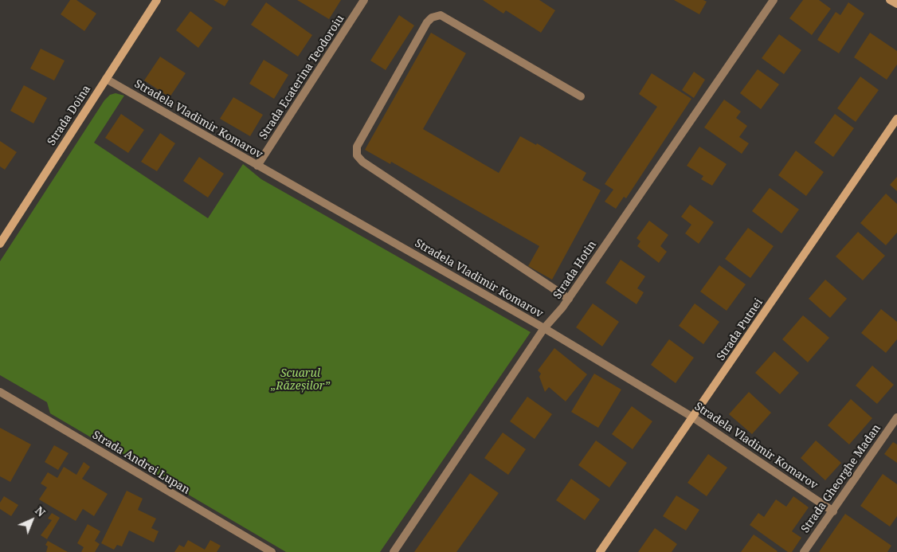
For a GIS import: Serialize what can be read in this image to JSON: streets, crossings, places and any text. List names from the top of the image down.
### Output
{
  "streets": {
    "street": [
      "Strada Ecaterina Teodoroiu",
      "Strada Doina",
      "Stradela Vladimir Komarov",
      "Strada Hotin",
      "Strada Putnei",
      "Strada Andrei Lupan",
      "Strada Gheorghe Madan"
    ]
  },
  "crossings": [
    ["Strada Ecaterina Teodoroiu", "Stradela Vladimir Komarov"],
    ["Strada Doina", "Stradela Vladimir Komarov"],
    ["Stradela Vladimir Komarov", "Strada Hotin"],
    ["Stradela Vladimir Komarov", "Strada Putnei"],
    ["Stradela Vladimir Komarov", "Strada Gheorghe Madan"]
  ],
  "parks": ["Scuarul „Răzeșilor”"],
  "north": "top right"
}
